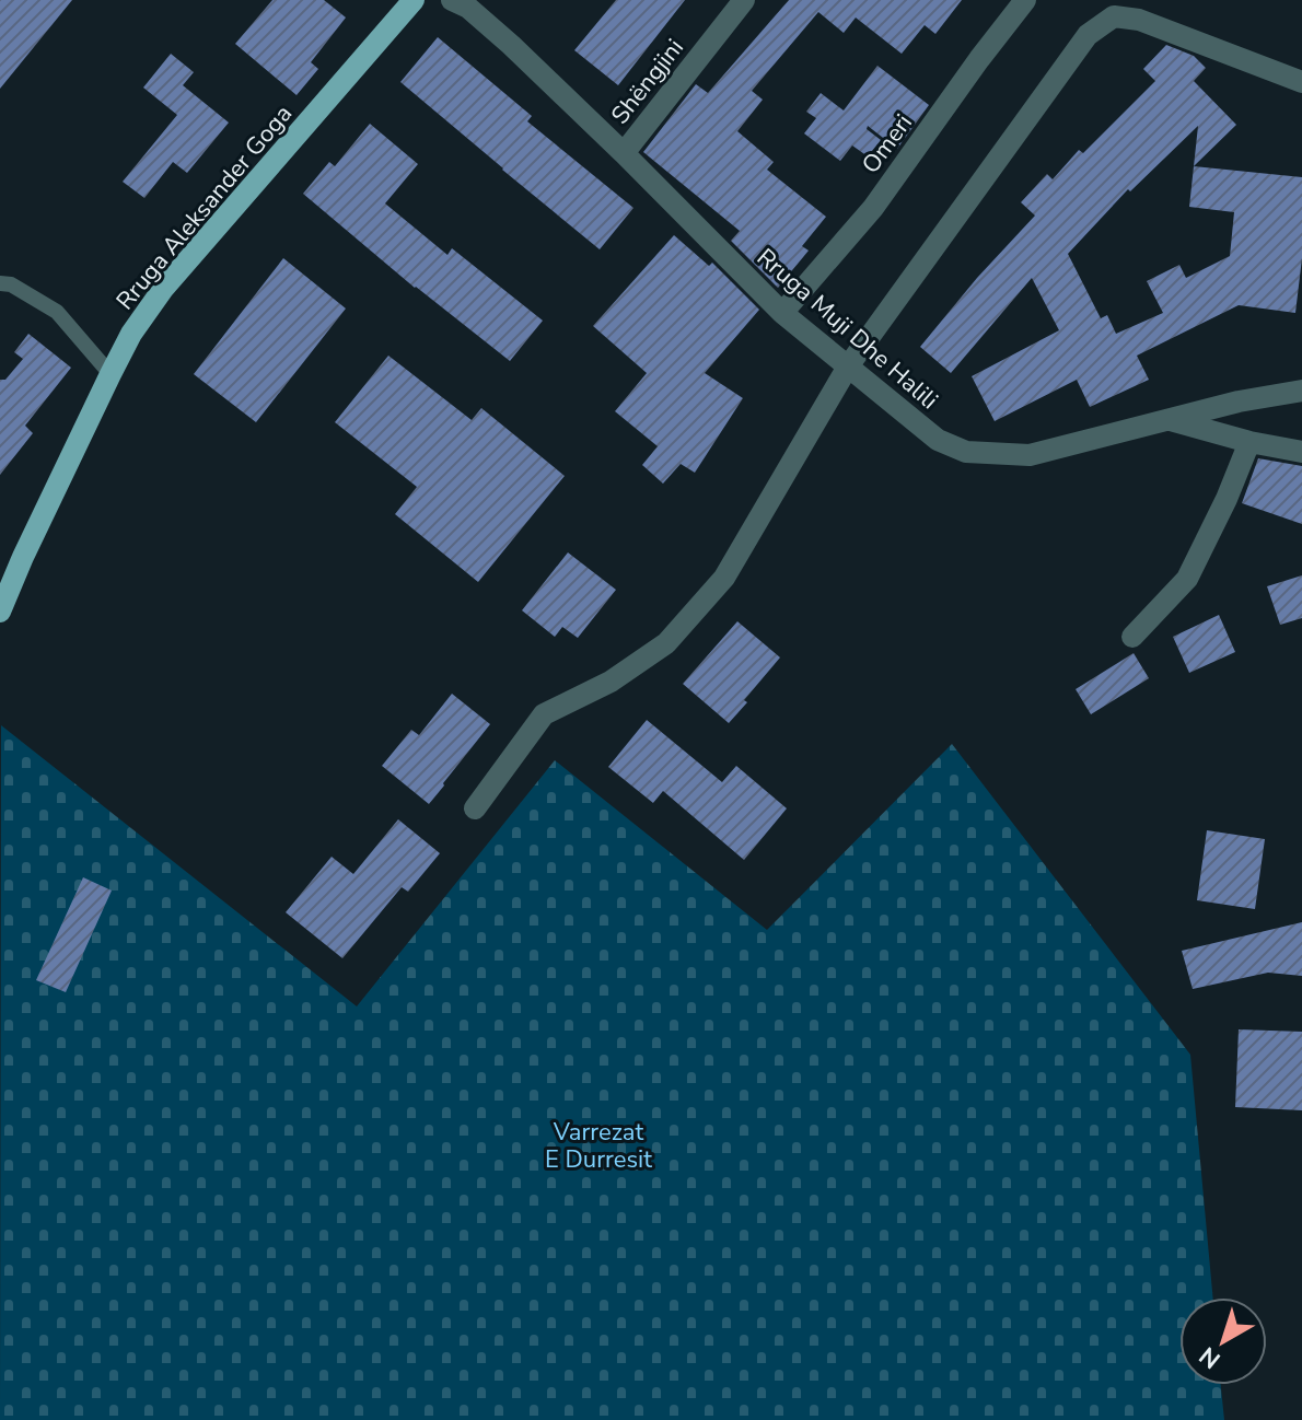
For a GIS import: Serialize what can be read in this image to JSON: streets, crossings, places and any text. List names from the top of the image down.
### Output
{
  "streets": {
    "main road": ["Rruga Aleksander Goga"],
    "street": ["Shëngjini", "Omeri", "Rruga Muji Dhe Halili"]
  },
  "crossings": [
    ["Shëngjini", "Rruga Muji Dhe Halili"],
    ["Omeri", "Rruga Muji Dhe Halili"]
  ],
  "parks": ["Varrezat E Durresit"],
  "north": "bottom left"
}
